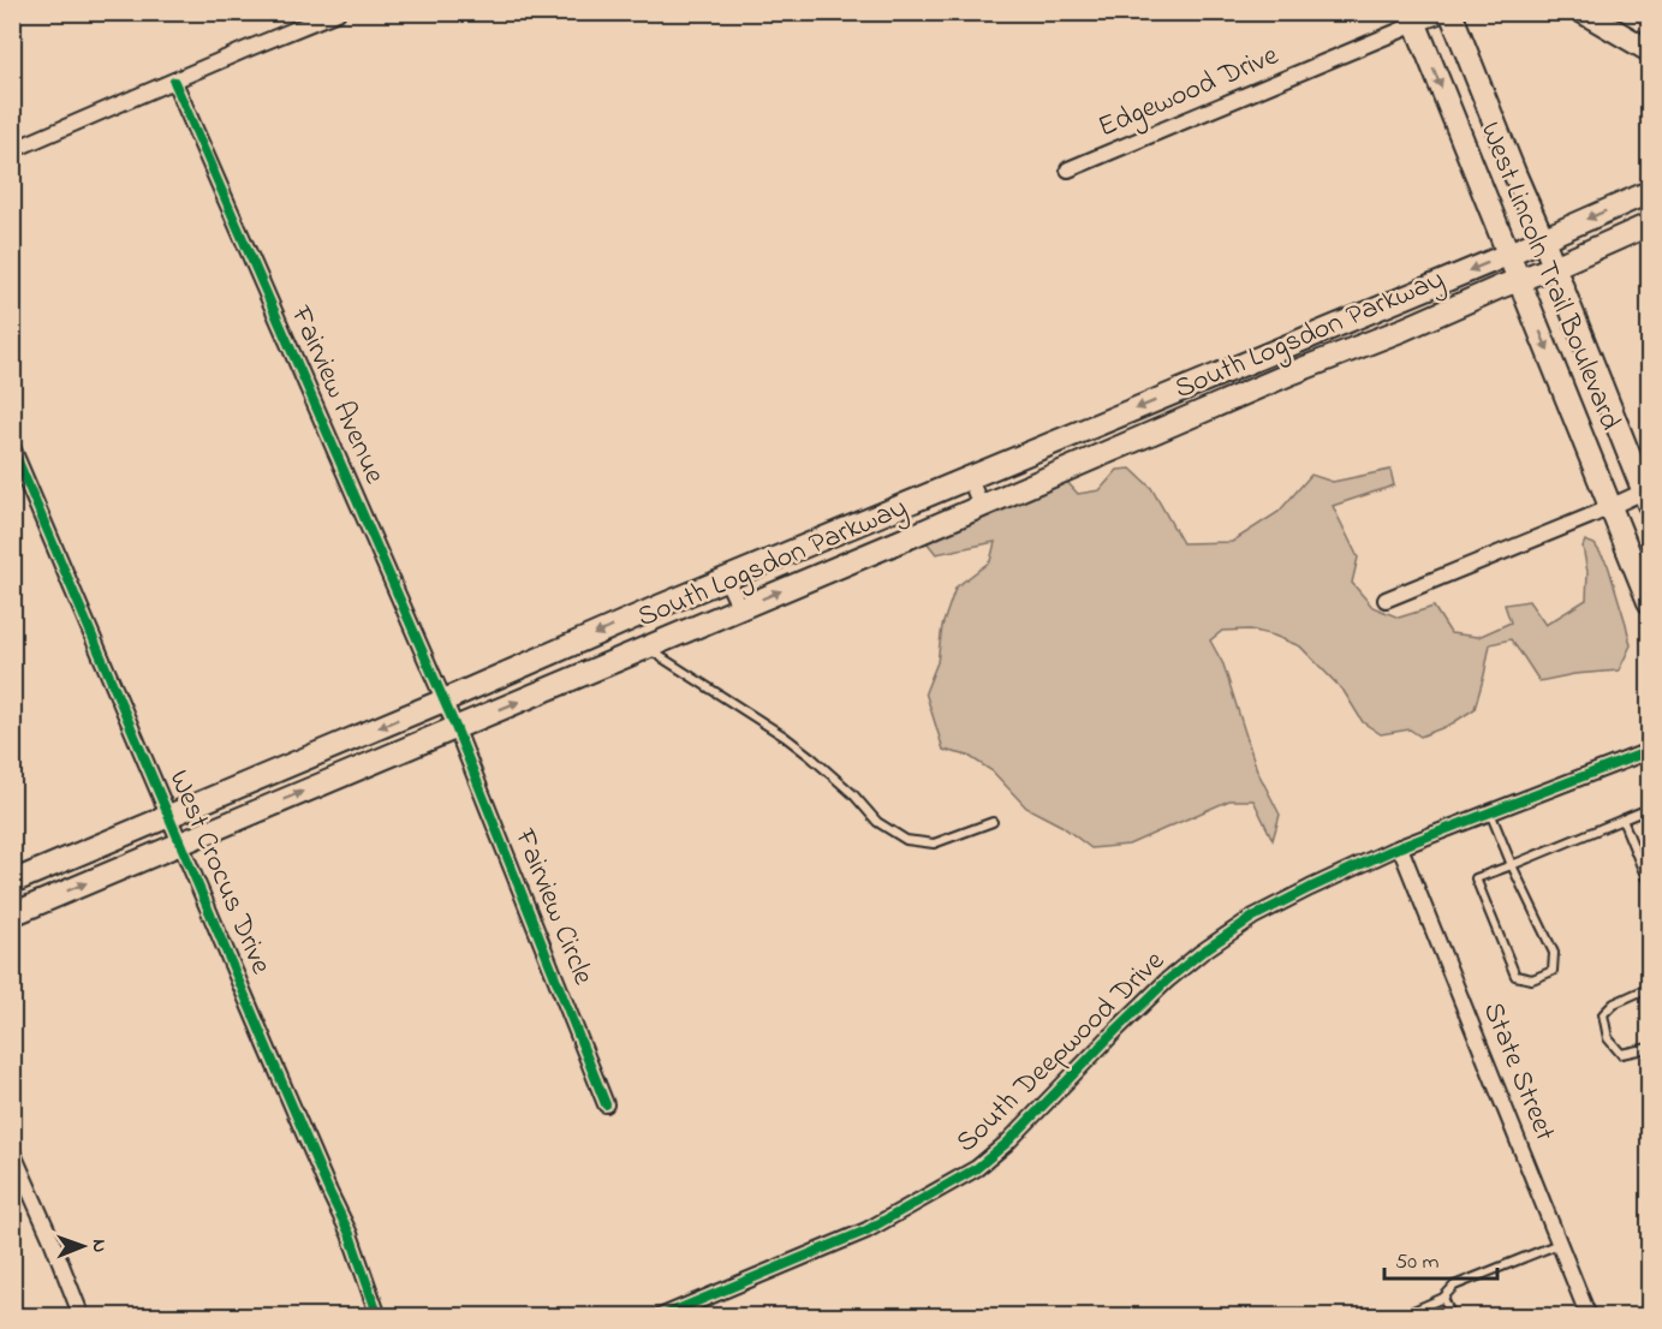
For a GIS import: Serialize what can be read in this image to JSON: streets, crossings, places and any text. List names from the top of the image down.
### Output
{
  "streets": {
    "main road": ["West Lincoln Trail Boulevard", "South Logsdon Parkway"],
    "street": [
      "Edgewood Drive",
      "Fairview Avenue",
      "West Crocus Drive",
      "Fairview Circle",
      "South Deepwood Drive",
      "State Street"
    ]
  },
  "crossings": [
    ["Edgewood Drive", "West Lincoln Trail Boulevard"],
    ["West Lincoln Trail Boulevard", "South Logsdon Parkway"],
    ["South Logsdon Parkway", "Fairview Avenue"],
    ["South Logsdon Parkway", "West Crocus Drive"],
    ["South Logsdon Parkway", "Fairview Circle"],
    ["Fairview Avenue", "Fairview Circle"],
    ["South Deepwood Drive", "State Street"]
  ],
  "scale_bar": "50 m",
  "north": "right"
}
